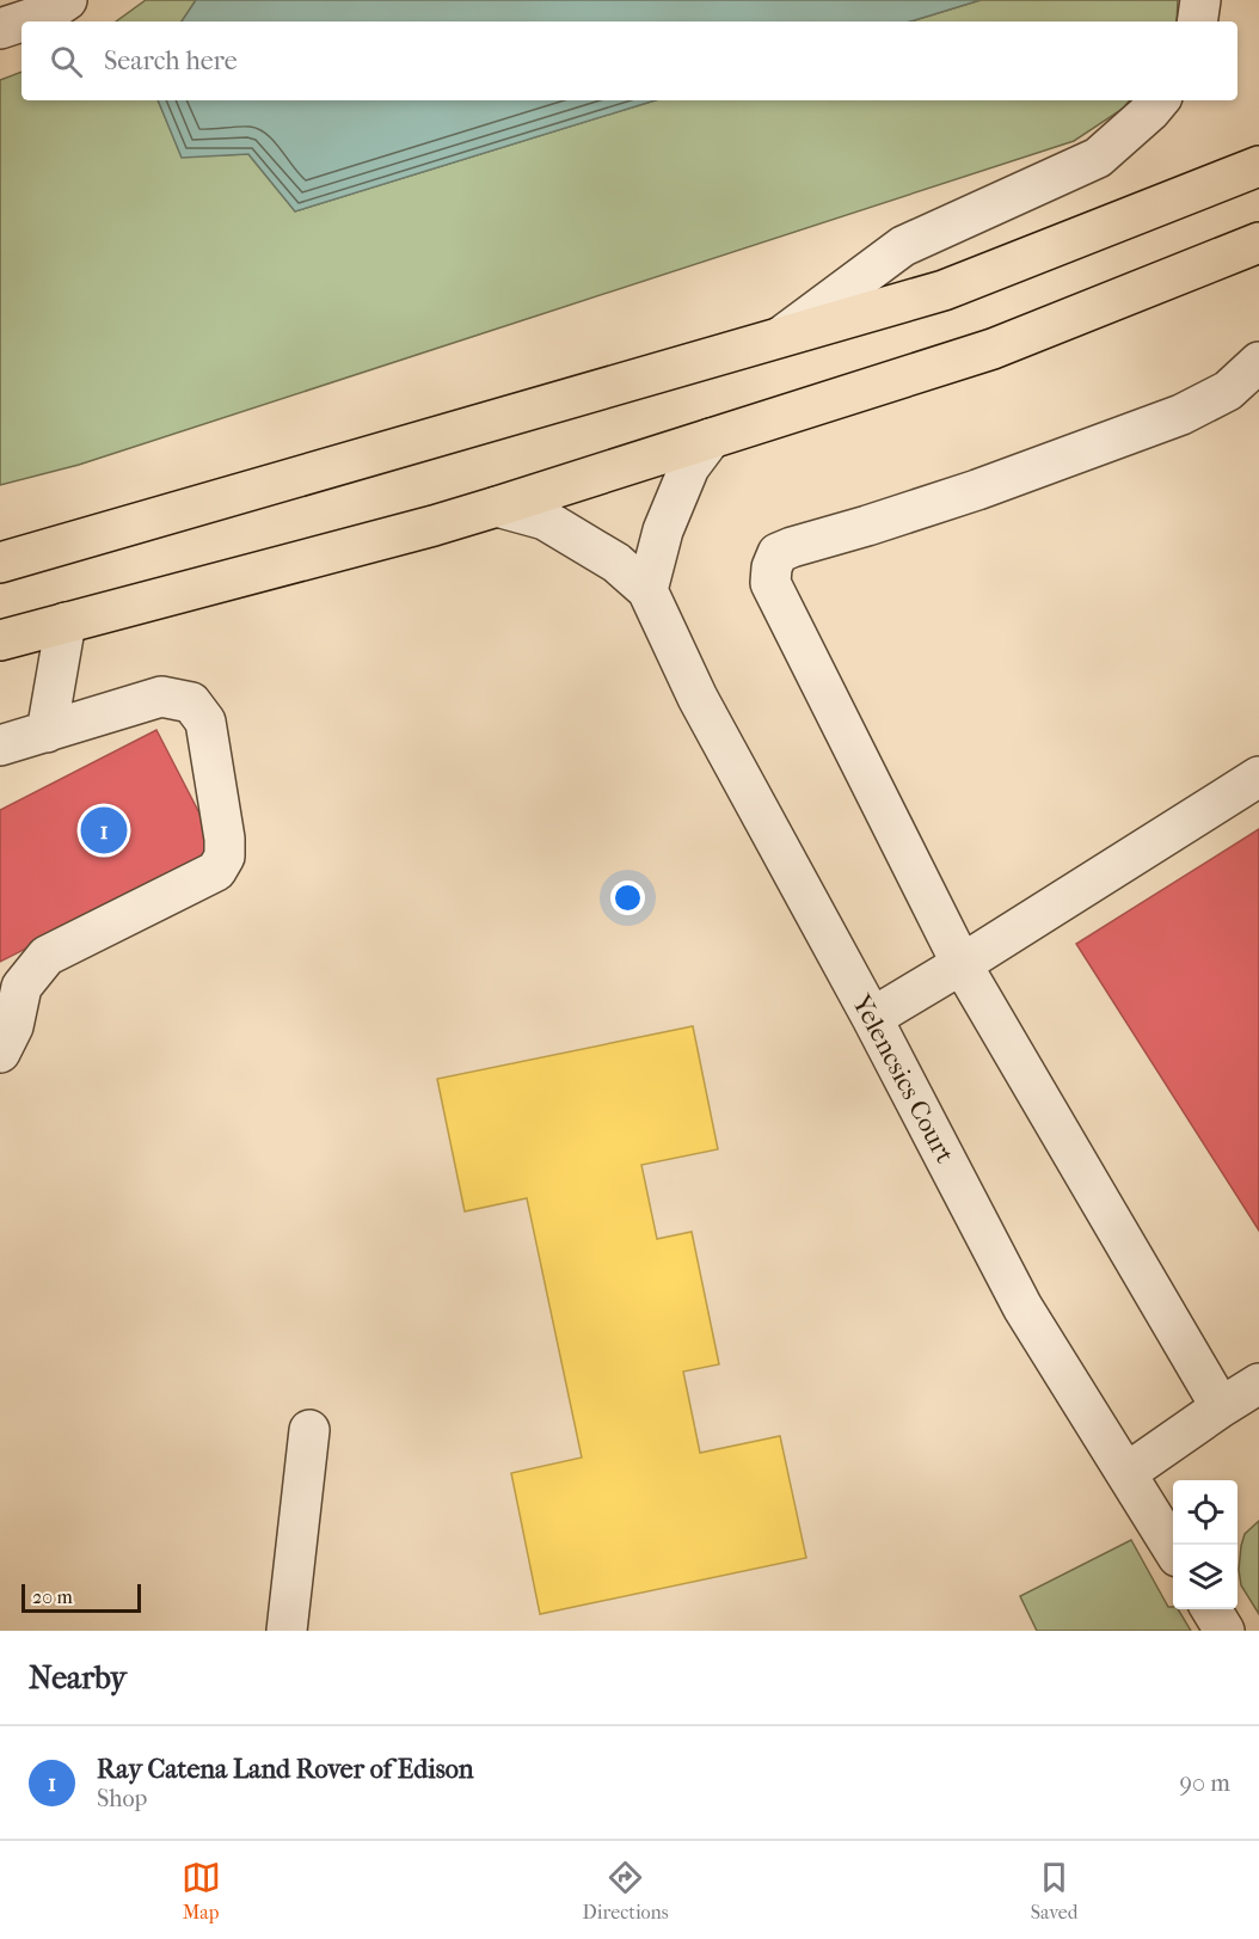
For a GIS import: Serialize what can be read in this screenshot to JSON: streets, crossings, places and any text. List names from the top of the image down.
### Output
{
  "streets": {
    "street": ["Yelencsics Court"]
  },
  "scale_bar": "20 m",
  "page": {
    "search": "Search here",
    "pins": "1",
    "scale": "20 m",
    "heading": "Nearby",
    "list": [
      {
        "mark": "1",
        "name": "Ray Catena Land Rover of Edison",
        "note": "Shop",
        "value": "90 m"
      }
    ],
    "nav": ["Map", "Directions", "Saved"]
  }
}
